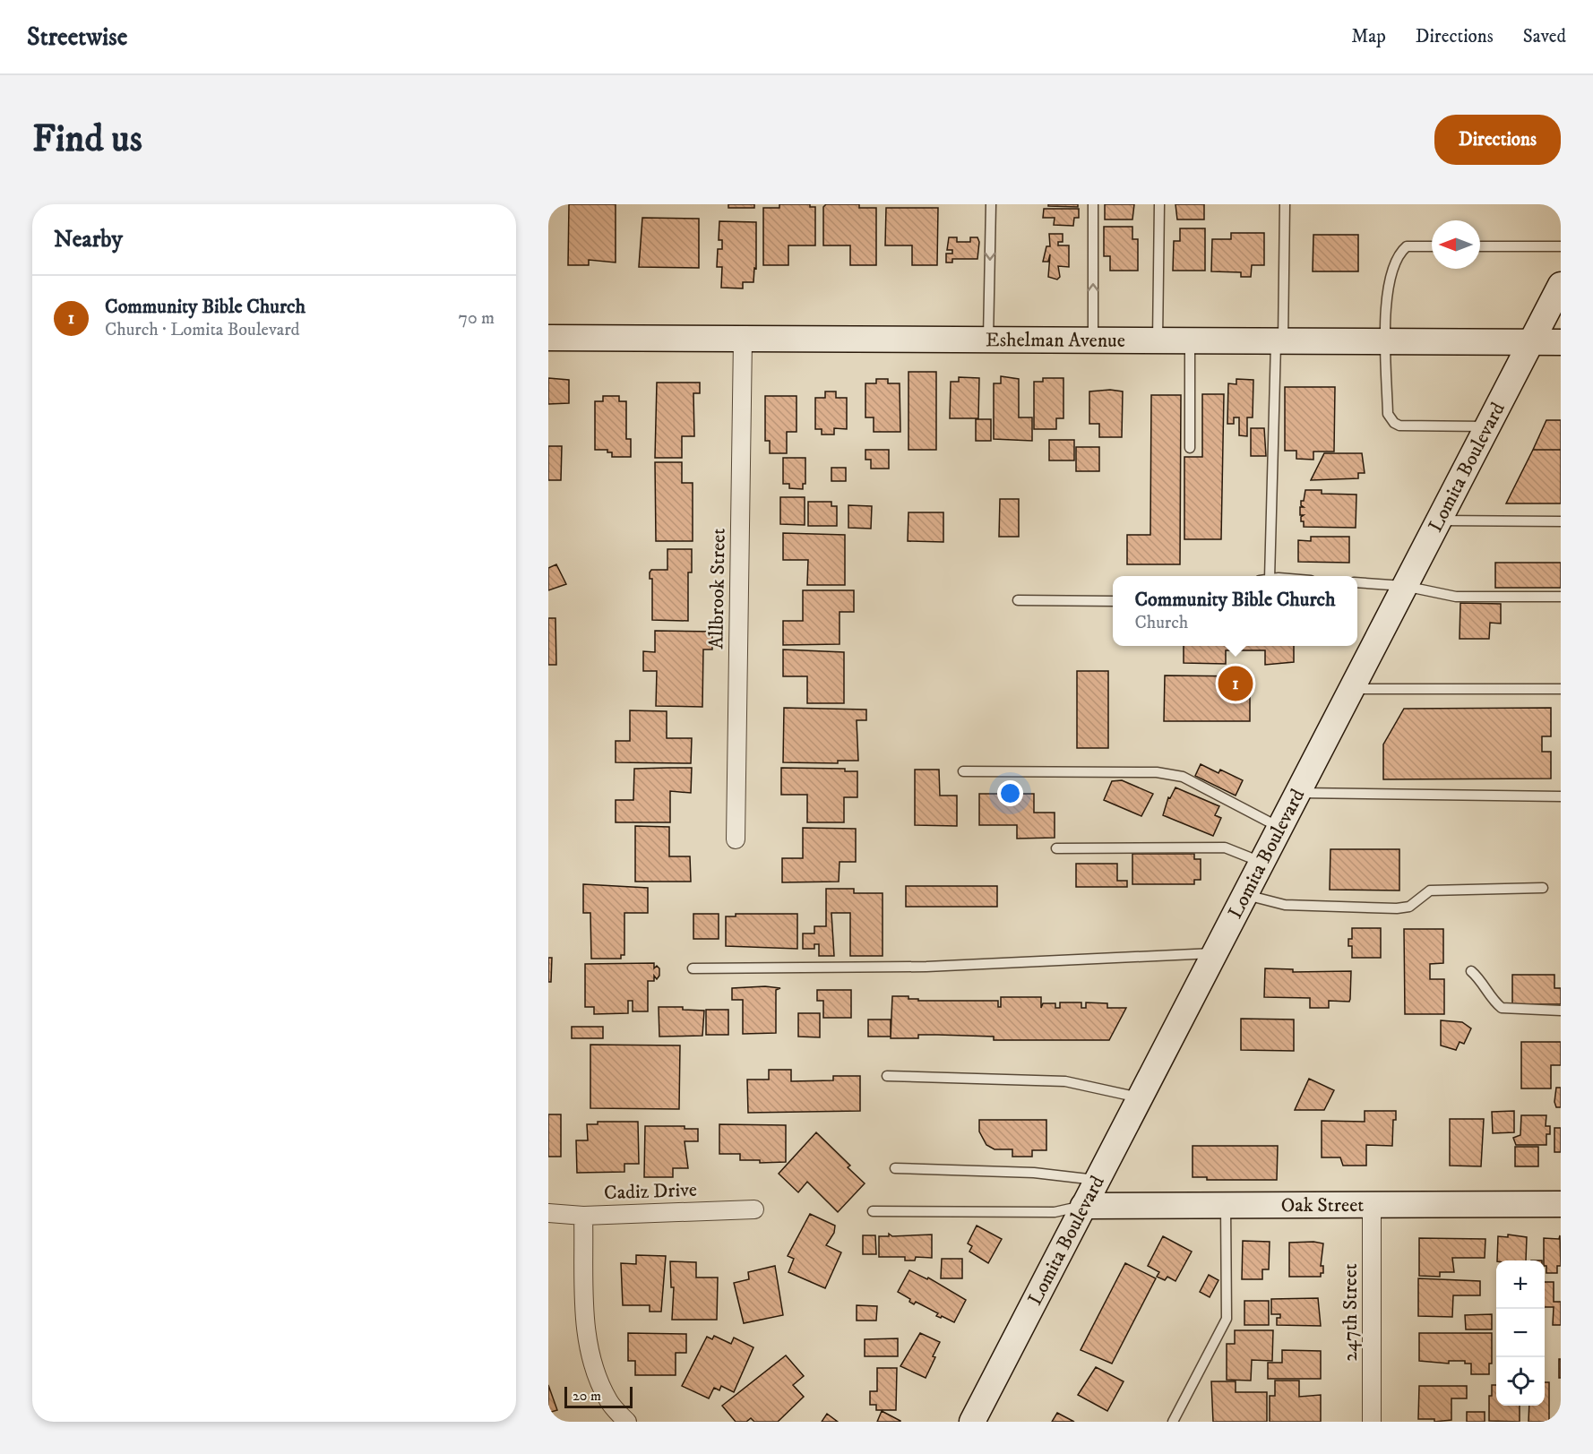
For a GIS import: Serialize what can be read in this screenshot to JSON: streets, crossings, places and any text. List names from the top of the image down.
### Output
{
  "streets": {
    "street": [
      "Eshelman Avenue",
      "Lomita Boulevard",
      "Allbrook Street",
      "Cadiz Drive",
      "Oak Street",
      "247th Street"
    ]
  },
  "crossings": [
    ["Eshelman Avenue", "Lomita Boulevard"],
    ["Eshelman Avenue", "Allbrook Street"],
    ["Lomita Boulevard", "Oak Street"],
    ["Oak Street", "247th Street"]
  ],
  "scale_bar": "20 m",
  "north": "left",
  "page": {
    "header": "Streetwise",
    "nav": ["Map", "Directions", "Saved"],
    "buttons": "Directions",
    "title": "Find us",
    "heading": "Nearby",
    "list": [
      {
        "mark": "1",
        "name": "Community Bible Church",
        "note": "Church · Lomita Boulevard",
        "value": "70 m"
      }
    ],
    "popup": ["Community Bible Church", "Church"],
    "pins": "1",
    "map_buttons": ["+", "−"],
    "scale": "20 m"
  }
}
